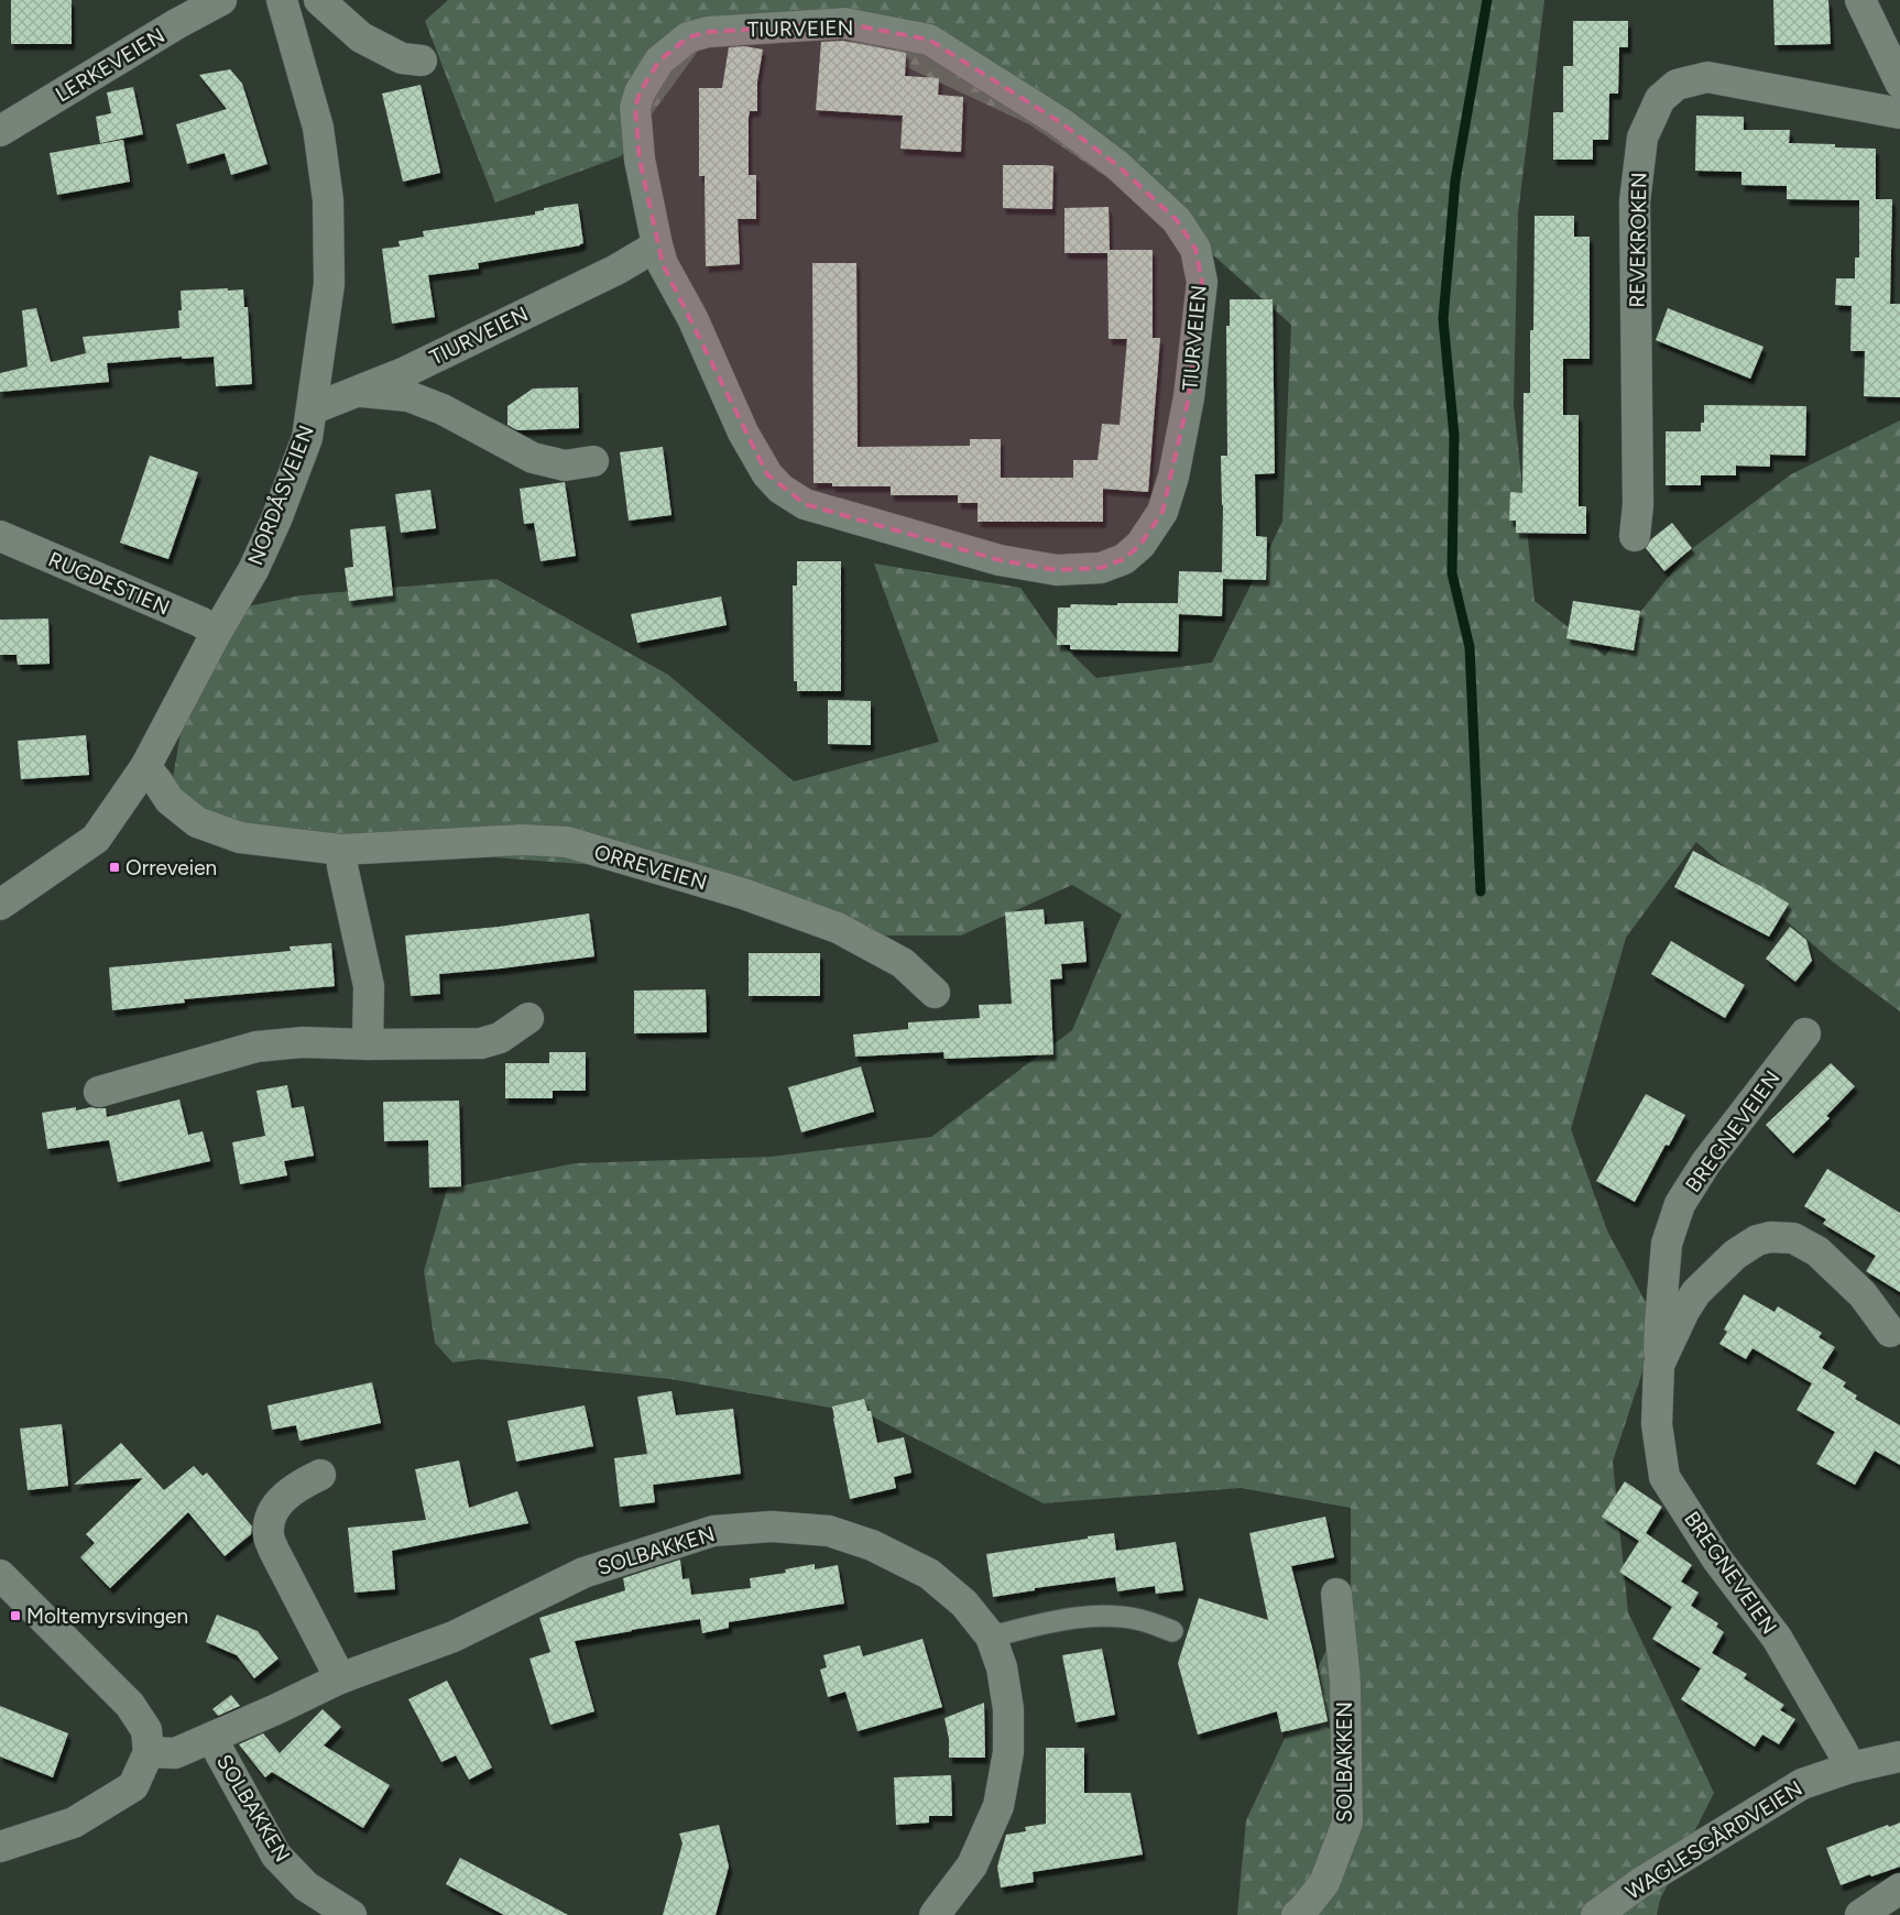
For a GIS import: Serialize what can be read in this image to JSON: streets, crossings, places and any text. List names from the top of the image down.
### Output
{
  "streets": {
    "street": [
      "TIURVEIEN",
      "LERKEVEIEN",
      "REVEKROKEN",
      "NORDÅSVEIEN",
      "RUGDESTIEN",
      "ORREVEIEN",
      "BREGNEVEIEN",
      "SOLBAKKEN",
      "WAGLESGÅRDVEIEN"
    ]
  },
  "crossings": [
    ["TIURVEIEN", "NORDÅSVEIEN"],
    ["NORDÅSVEIEN", "RUGDESTIEN"],
    ["NORDÅSVEIEN", "ORREVEIEN"],
    ["BREGNEVEIEN", "WAGLESGÅRDVEIEN"]
  ],
  "places": {
    "transit": ["Orreveien", "Moltemyrsvingen"]
  }
}
